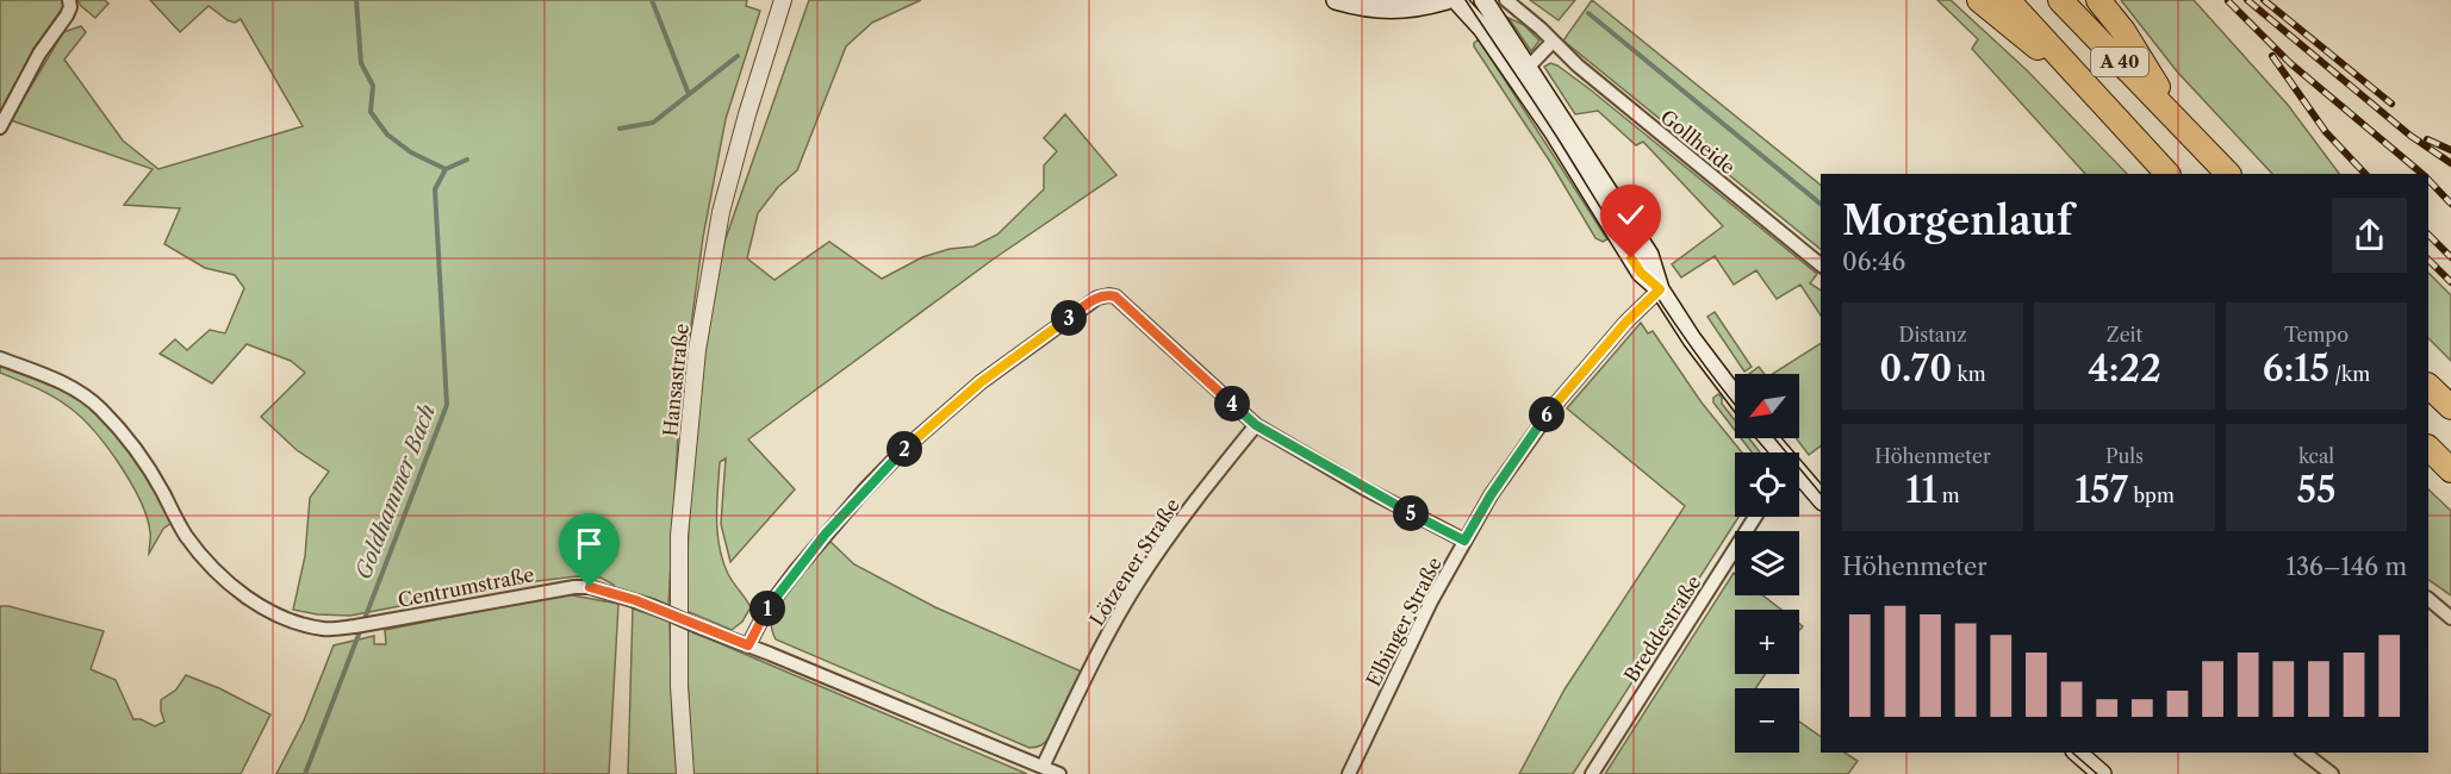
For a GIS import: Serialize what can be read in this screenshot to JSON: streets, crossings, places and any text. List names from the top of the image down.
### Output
{
  "streets": {
    "highway": ["A 40"],
    "street": [
      "Gollheide",
      "Hansastraße",
      "Lötzener Straße",
      "Centrumstraße",
      "Elbinger Straße",
      "Breddestraße"
    ]
  },
  "crossings": [
    ["Lötzener Straße", "Centrumstraße"]
  ],
  "water": ["Goldhammer Bach"],
  "north": "bottom left",
  "page": {
    "heading": ["Morgenlauf", "06:46"],
    "stats": [
      ["Distanz", "0.70 km"],
      ["Zeit", "4:22"],
      ["Tempo", "6:15 /km"],
      ["Höhenmeter", "11 m"],
      ["Puls", "157 bpm"],
      ["kcal", "55"]
    ],
    "pins": [
      "3",
      "4",
      "6",
      "2",
      "5",
      "1"
    ],
    "map_buttons": ["+", "−"],
    "chart": ["Höhenmeter", "136–146 m"]
  }
}
